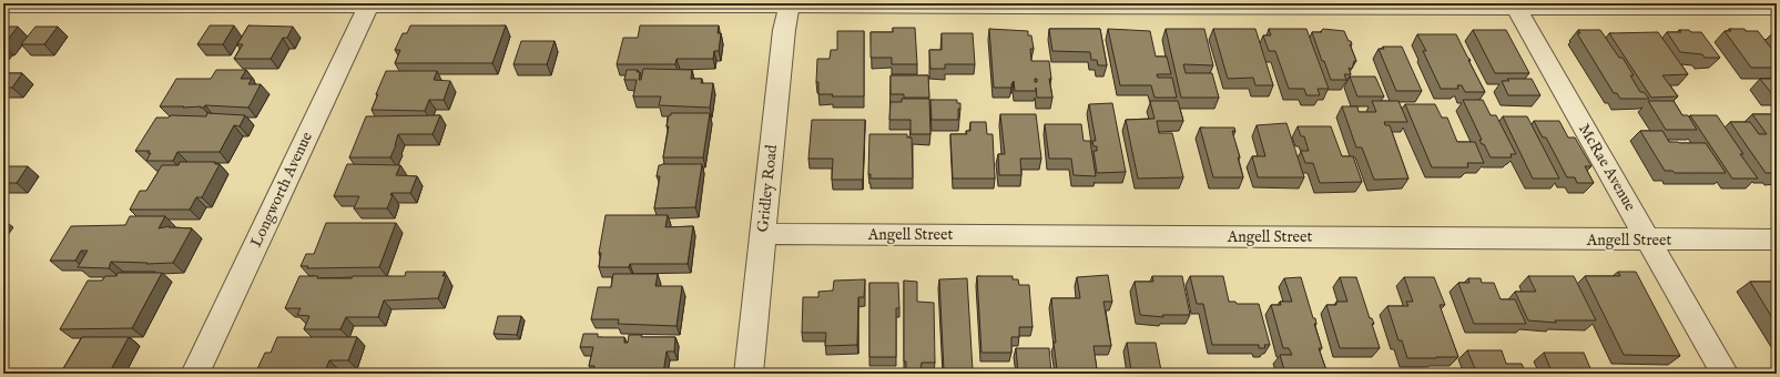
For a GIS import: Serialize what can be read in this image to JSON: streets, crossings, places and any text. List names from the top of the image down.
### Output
{
  "streets": {
    "street": [
      "McRae Avenue",
      "Gridley Road",
      "Longworth Avenue",
      "Angell Street"
    ]
  },
  "crossings": [
    ["McRae Avenue", "Angell Street"],
    ["Gridley Road", "Angell Street"]
  ]
}
